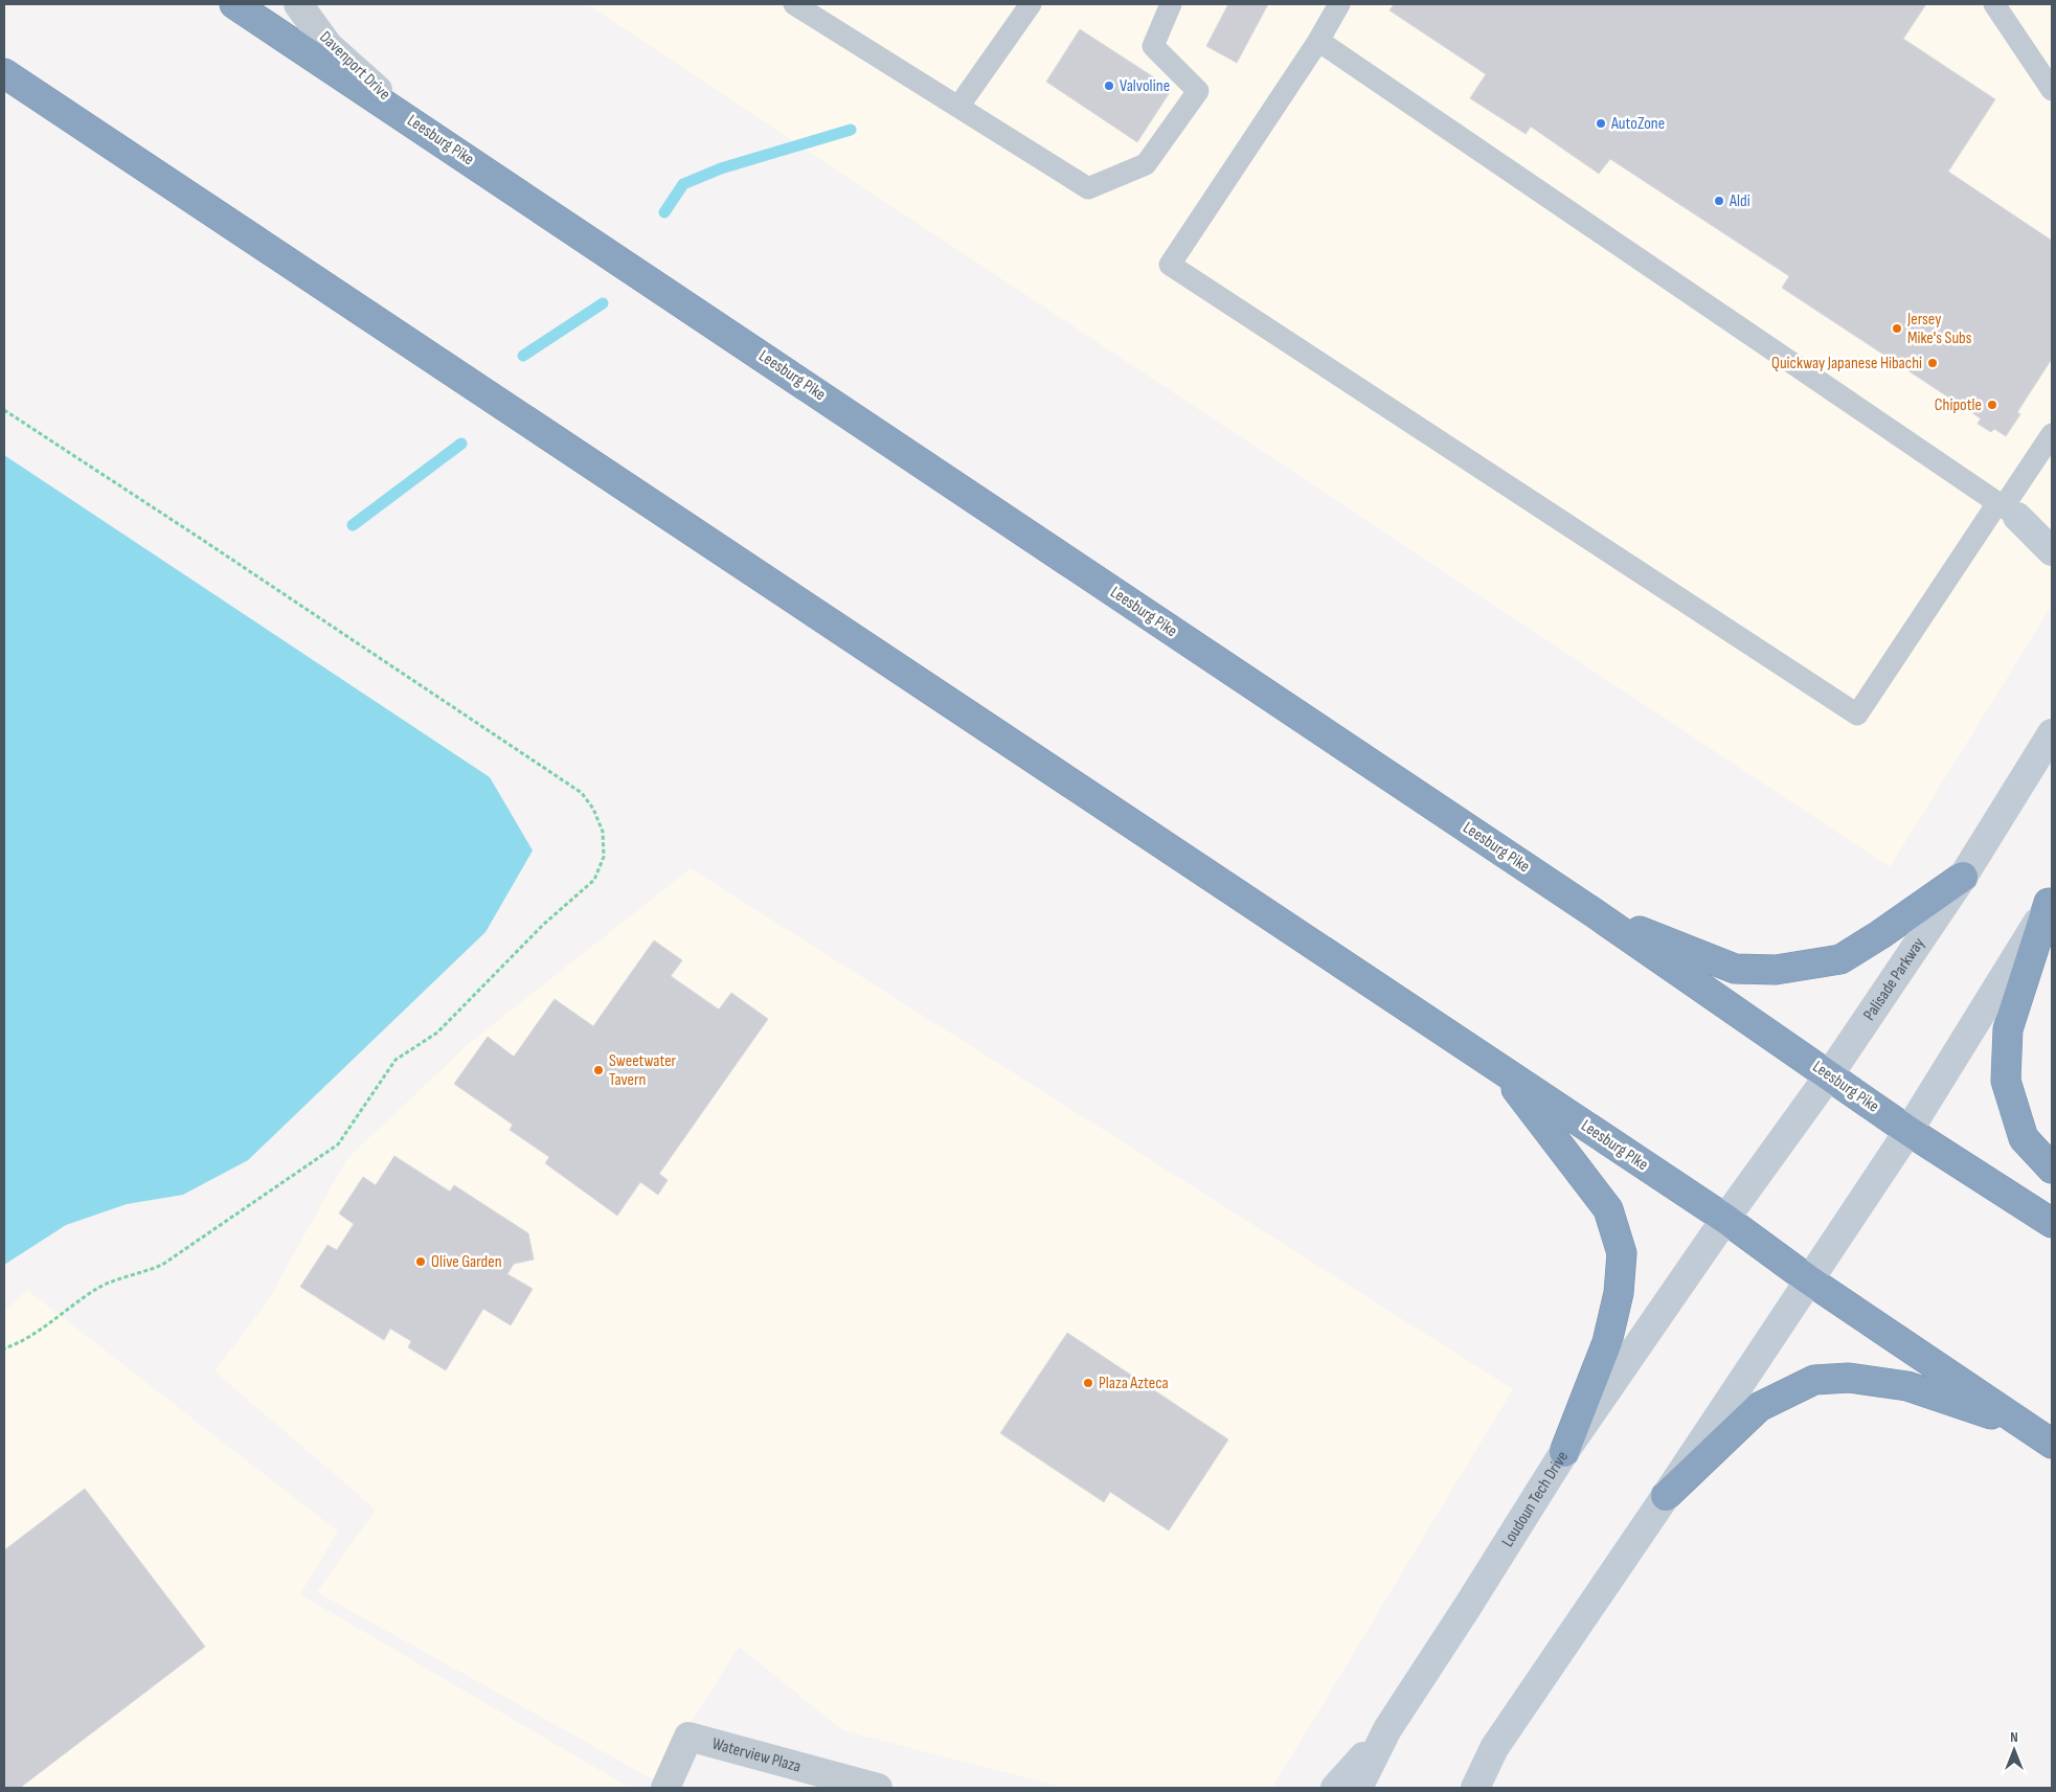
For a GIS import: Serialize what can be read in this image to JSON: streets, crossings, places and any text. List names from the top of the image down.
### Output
{
  "streets": {
    "highway": ["Leesburg Pike", "Leesburg PIke"],
    "street": [
      "Davenport Drive",
      "Palisade Parkway",
      "Loudoun Tech Drive",
      "Waterview Plaza"
    ]
  },
  "crossings": [
    ["Davenport Drive", "Leesburg Pike"],
    ["Leesburg Pike", "Palisade Parkway"],
    ["Palisade Parkway", "Leesburg PIke"],
    ["Palisade Parkway", "Loudoun Tech Drive"],
    ["Leesburg PIke", "Loudoun Tech Drive"]
  ],
  "places": [
    "Valvoline",
    "AutoZone",
    "Aldi",
    "Jersey Mike's Subs",
    "Quickway Japanese Hibachi",
    "Chipotle",
    "Sweetwater Tavern",
    "Olive Garden",
    "Plaza Azteca"
  ],
  "north": "top"
}
